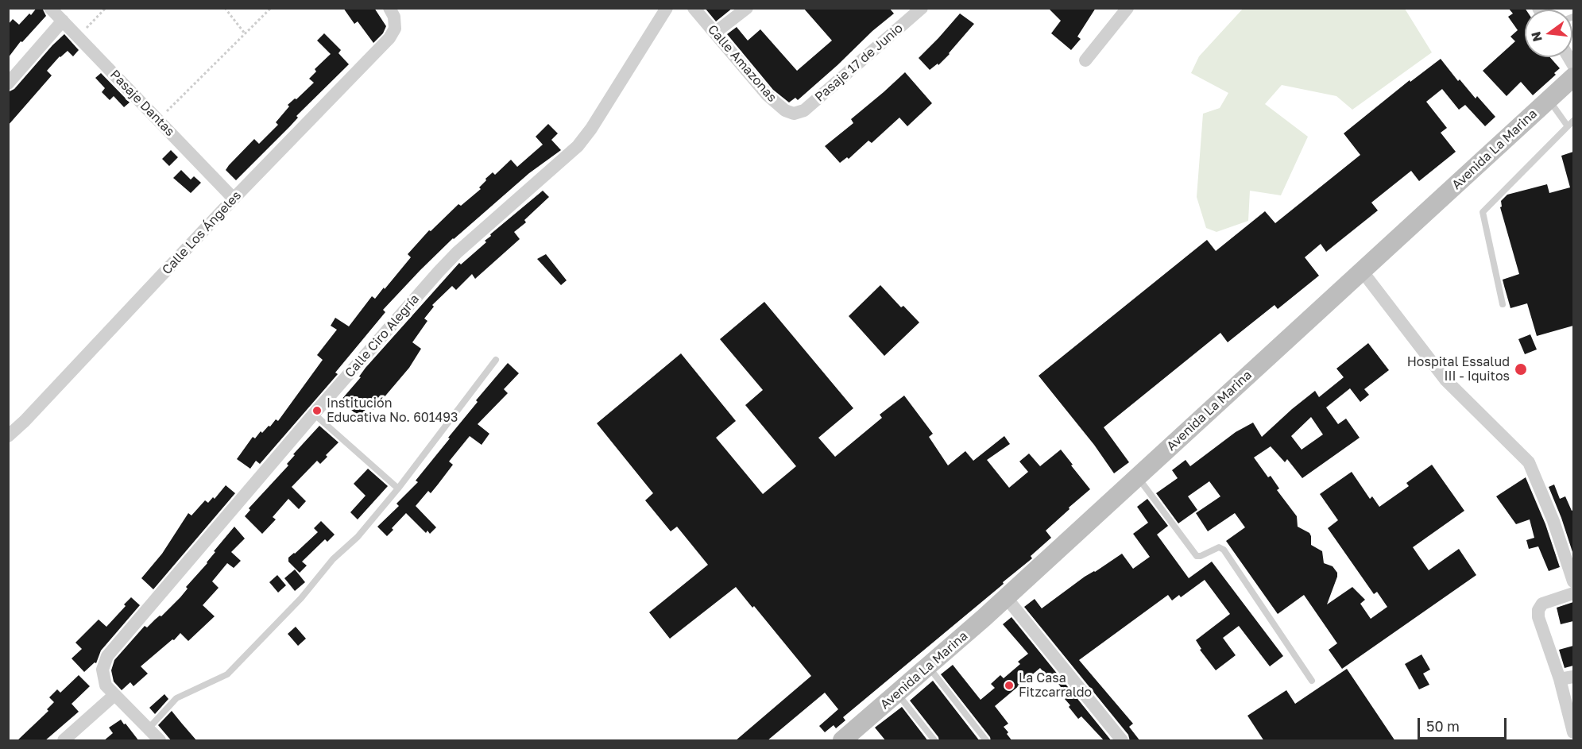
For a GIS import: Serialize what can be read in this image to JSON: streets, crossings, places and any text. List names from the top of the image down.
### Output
{
  "streets": {
    "main road": ["Avenida La Marina"],
    "street": [
      "Pasaje 17 de Junio",
      "Calle Amazonas",
      "Pasaje Dantas",
      "Calle Los Ángeles",
      "Calle Ciro Alegría"
    ]
  },
  "crossings": [
    ["Pasaje 17 de Junio", "Calle Amazonas"],
    ["Pasaje Dantas", "Calle Los Ángeles"]
  ],
  "places": ["Hospital Essalud III - Iquitos", "Institución Educativa No. 601493", "La Casa Fitzcarraldo"],
  "scale_bar": "50 m",
  "north": "left"
}
